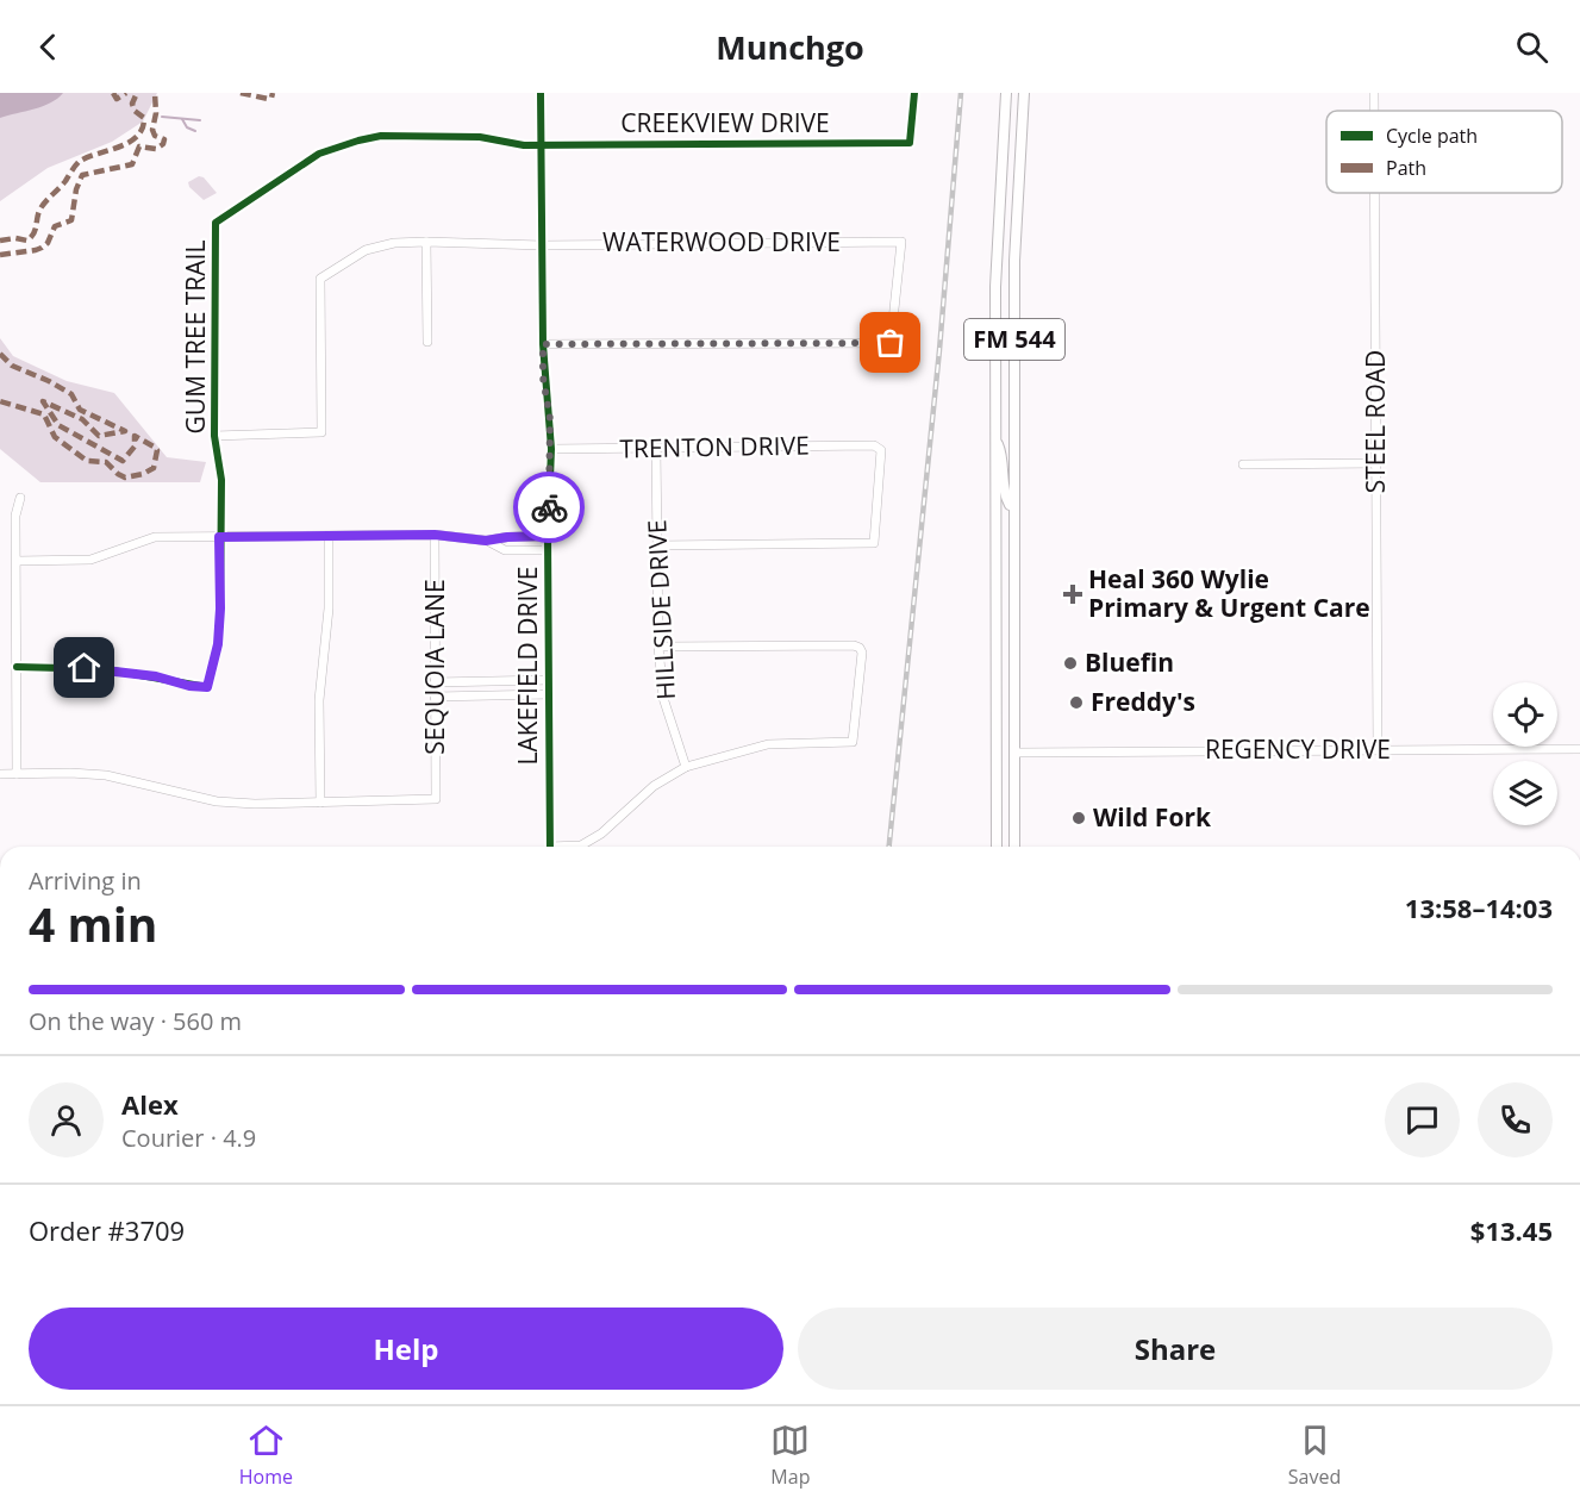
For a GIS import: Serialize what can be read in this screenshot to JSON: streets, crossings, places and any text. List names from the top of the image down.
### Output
{
  "streets": {
    "main road": ["FM 544"],
    "street": [
      "CREEKVIEW DRIVE",
      "WATERWOOD DRIVE",
      "GUM TREE TRAIL",
      "STEEL ROAD",
      "TRENTON DRIVE",
      "HILLSIDE DRIVE",
      "LAKEFIELD DRIVE",
      "SEQUOIA LANE",
      "REGENCY DRIVE"
    ]
  },
  "crossings": [
    ["CREEKVIEW DRIVE", "GUM TREE TRAIL"],
    ["CREEKVIEW DRIVE", "LAKEFIELD DRIVE"],
    ["WATERWOOD DRIVE", "GUM TREE TRAIL"],
    ["WATERWOOD DRIVE", "LAKEFIELD DRIVE"],
    ["FM 544", "REGENCY DRIVE"],
    ["STEEL ROAD", "REGENCY DRIVE"],
    ["TRENTON DRIVE", "HILLSIDE DRIVE"],
    ["TRENTON DRIVE", "LAKEFIELD DRIVE"]
  ],
  "places": {
    "health": ["Heal 360 Wylie Primary & Urgent Care"],
    "other": ["Bluefin", "Freddy's", "Wild Fork"]
  },
  "legend": ["Cycle path", "Path"],
  "page": {
    "header": "Munchgo",
    "heading": ["4 min", "Arriving in", "13:58–14:03"],
    "panel": [
      "Alex",
      "Courier · 4.9",
      "Order #3709",
      "$13.45"
    ],
    "bar": "On the way · 560 m",
    "buttons": ["Help", "Share"],
    "tabs": ["Home", "Map", "Saved"]
  }
}
